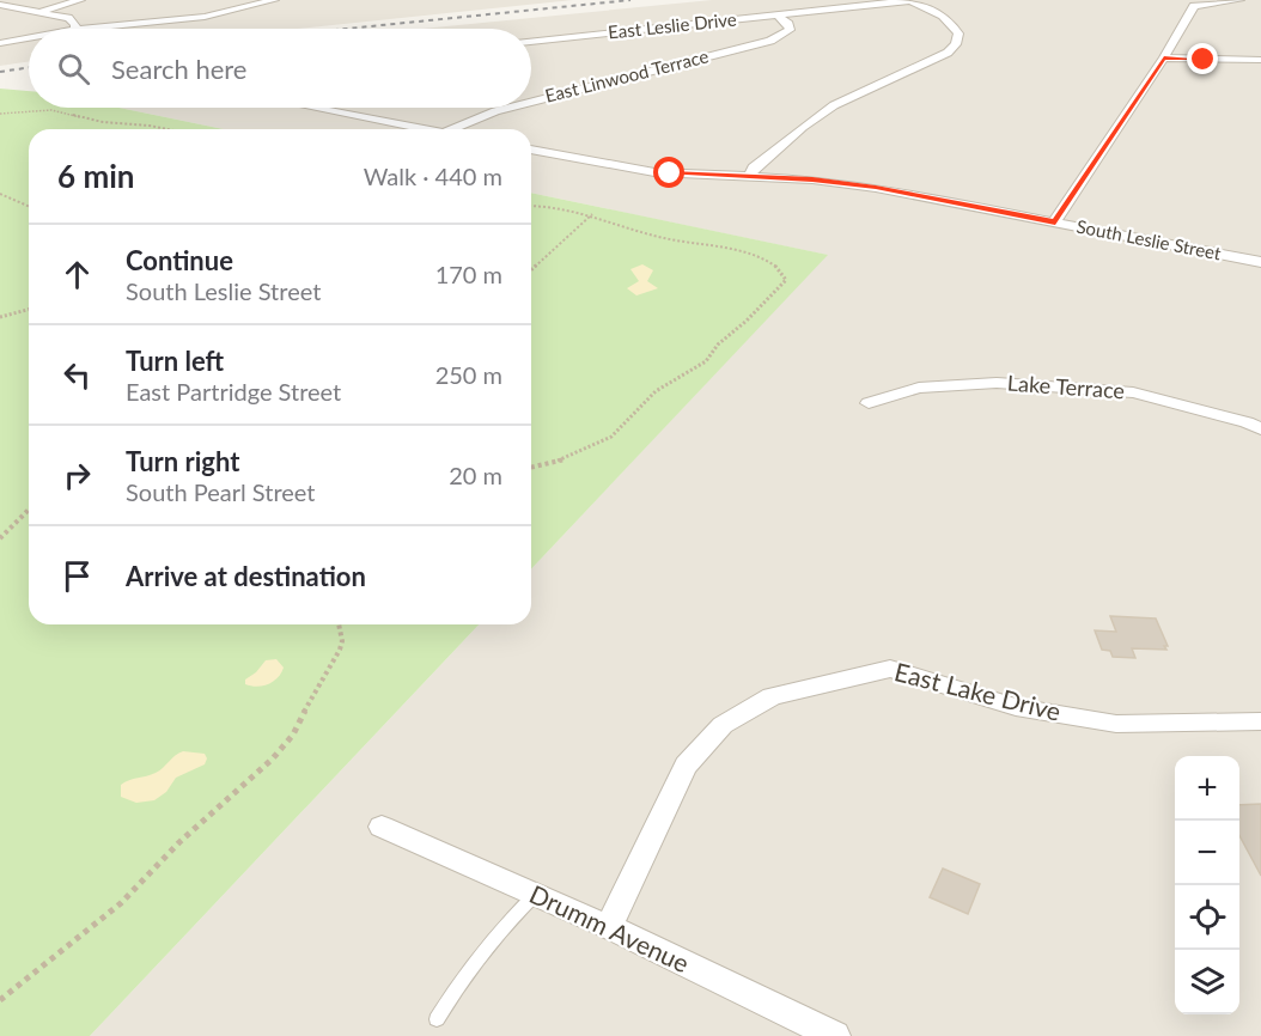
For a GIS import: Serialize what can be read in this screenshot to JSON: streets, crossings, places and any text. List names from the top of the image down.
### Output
{
  "streets": {
    "street": [
      "East Leslie Drive",
      "East Linwood Terrace",
      "South Leslie Street",
      "Lake Terrace",
      "East Lake Drive",
      "Drumm Avenue"
    ]
  },
  "crossings": [
    ["East Leslie Drive", "East Linwood Terrace"],
    ["East Lake Drive", "Drumm Avenue"]
  ],
  "page": {
    "search": "Search here",
    "heading": ["6 min", "Walk · 440 m"],
    "list": [
      ["Continue", "South Leslie Street", "170 m"],
      ["Turn left", "East Partridge Street", "250 m"],
      ["Turn right", "South Pearl Street", "20 m"],
      "Arrive at destination"
    ],
    "map_buttons": ["+", "−"]
  }
}
